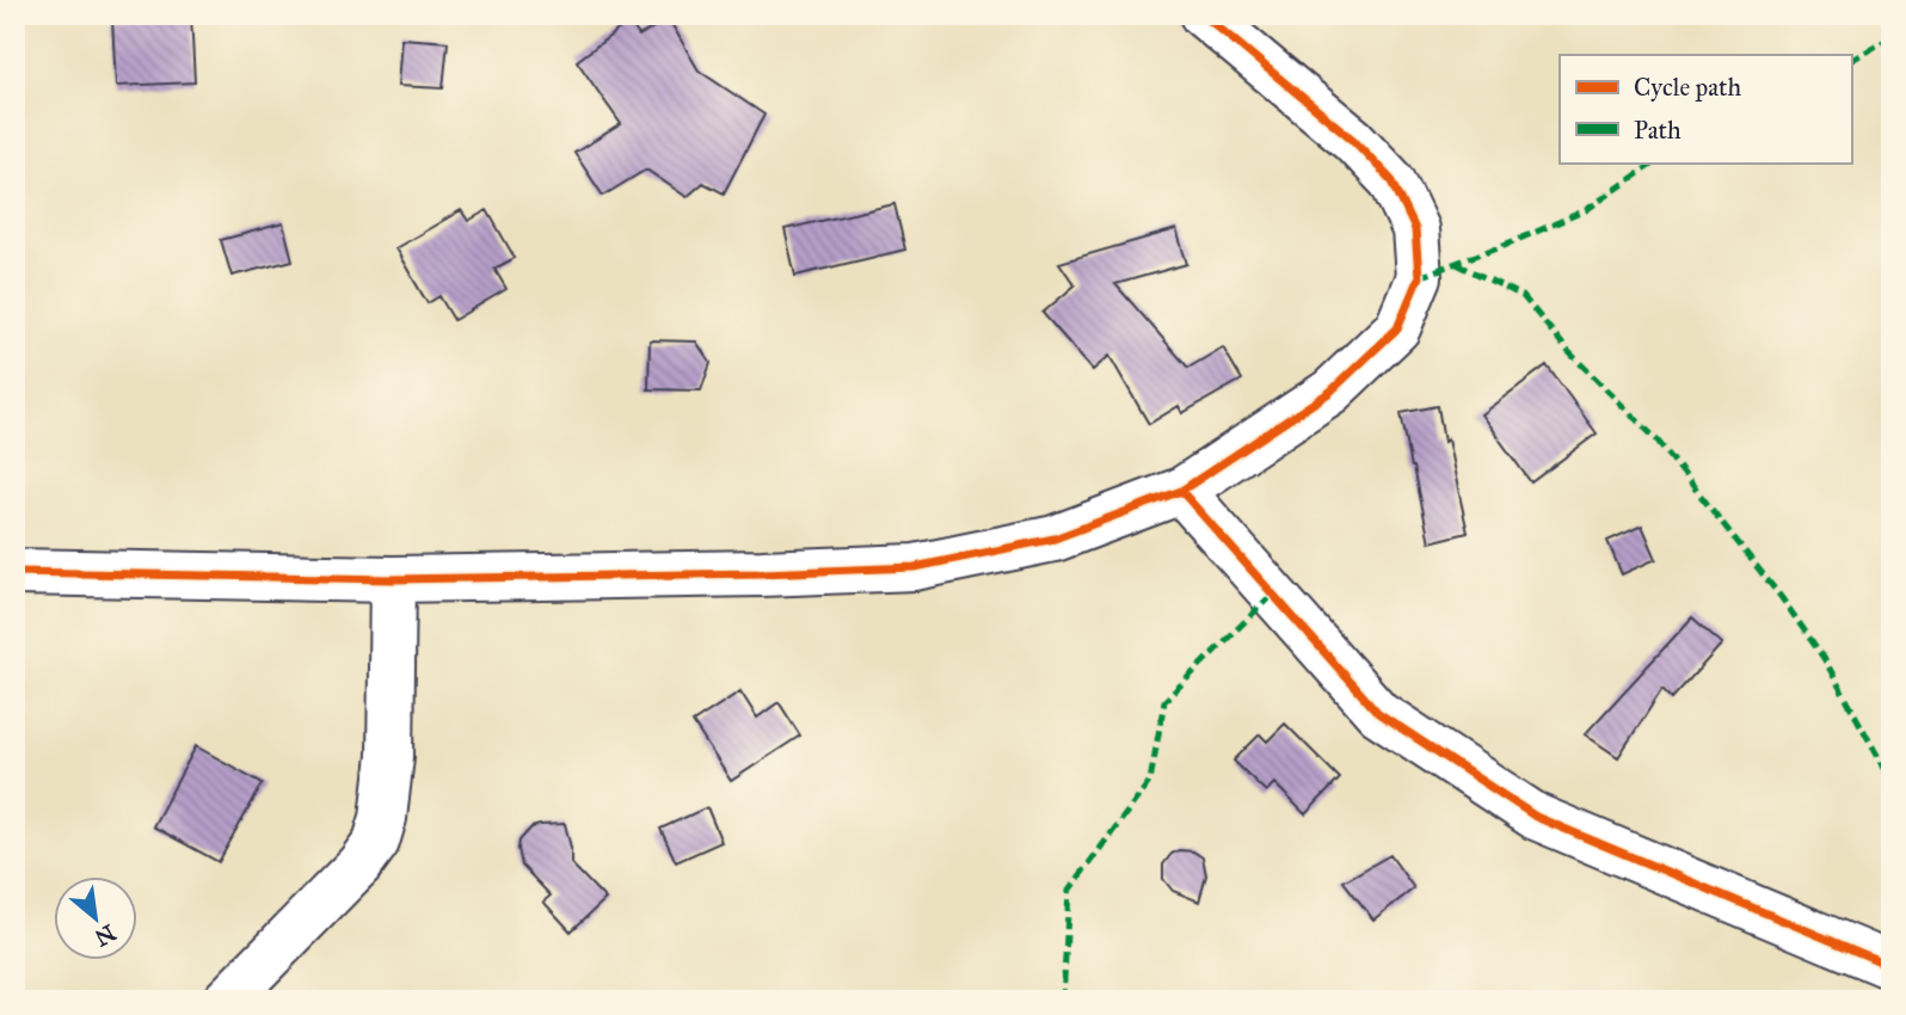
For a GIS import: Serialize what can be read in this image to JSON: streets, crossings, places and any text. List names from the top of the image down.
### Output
{
  "legend": ["Cycle path", "Path"],
  "north": "bottom right"
}
